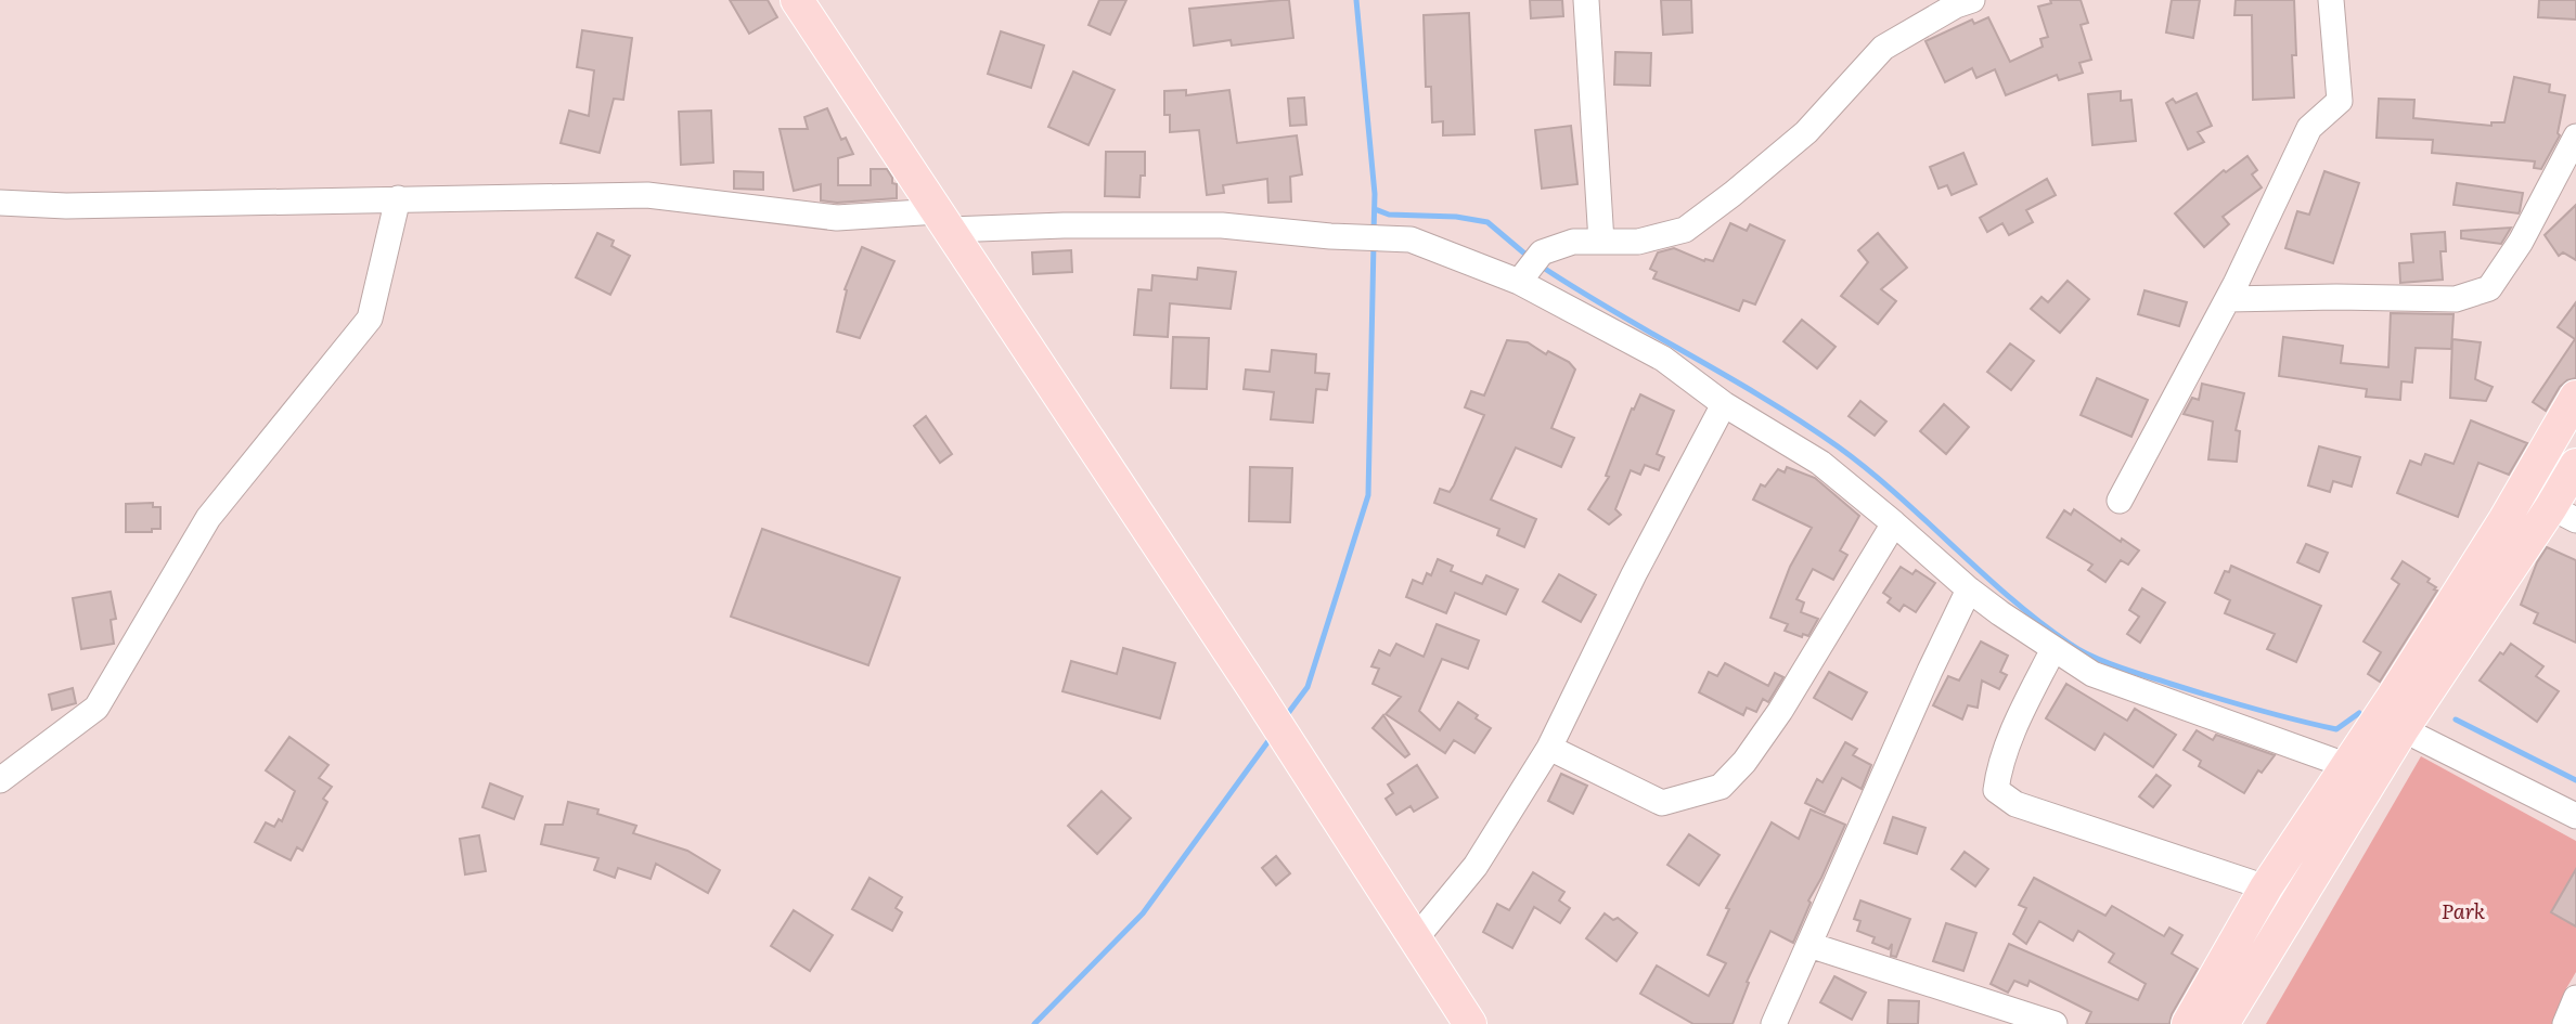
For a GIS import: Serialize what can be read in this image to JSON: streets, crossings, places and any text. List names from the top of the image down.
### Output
{
  "parks": ["Park"]
}
